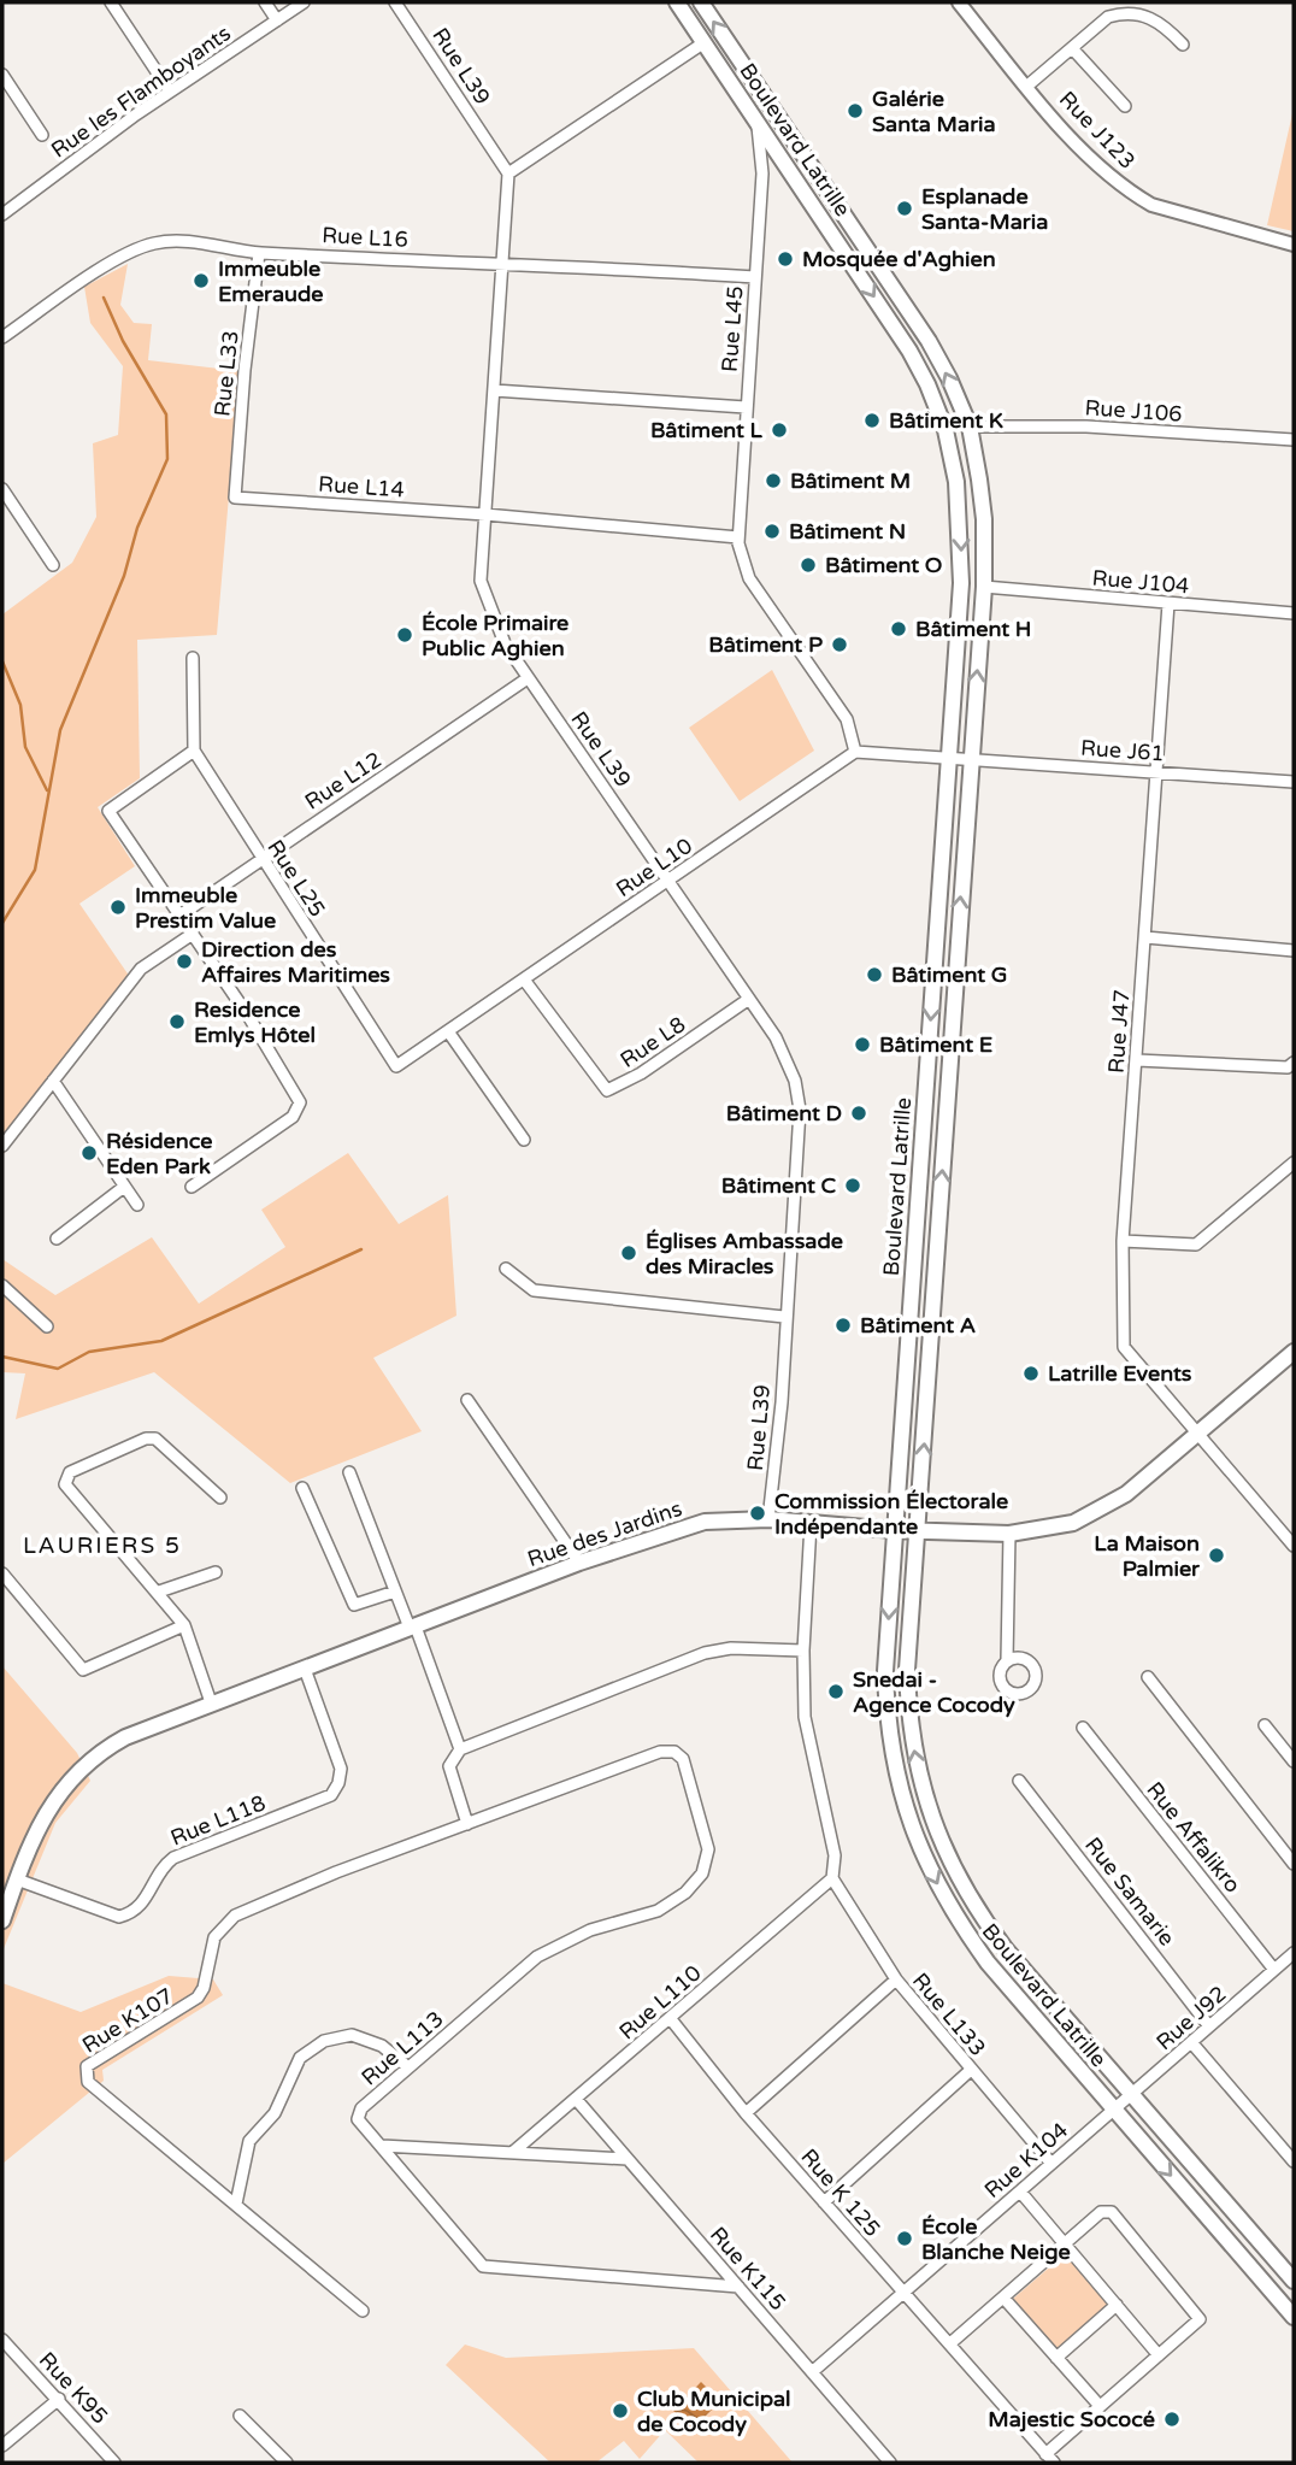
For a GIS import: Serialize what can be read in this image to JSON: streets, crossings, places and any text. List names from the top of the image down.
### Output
{
  "streets": {
    "main road": ["Boulevard Latrille", "Rue des Jardins"],
    "street": [
      "Rue L39",
      "Rue les Flamboyants",
      "Rue J123",
      "Rue L16",
      "Rue L45",
      "Rue L33",
      "Rue J106",
      "Rue L14",
      "Rue J104",
      "Rue J61",
      "Rue L12",
      "Rue L10",
      "Rue L25",
      "Rue J47",
      "Rue L8",
      "Rue L118",
      "Rue Affalikro",
      "Rue Samarie",
      "Rue L110",
      "Rue L133",
      "Rue J92",
      "Rue K107",
      "Rue L113",
      "Rue K104",
      "Rue K 125",
      "Rue K115",
      "Rue K95"
    ]
  },
  "crossings": [
    ["Rue L39", "Rue L16"],
    ["Rue L39", "Rue L14"],
    ["Rue L39", "Rue L12"],
    ["Rue L39", "Rue L10"],
    ["Rue L39", "Rue L8"],
    ["Rue L39", "Rue des Jardins"],
    ["Boulevard Latrille", "Rue L45"],
    ["Boulevard Latrille", "Rue J106"],
    ["Boulevard Latrille", "Rue J104"],
    ["Boulevard Latrille", "Rue J61"],
    ["Boulevard Latrille", "Rue des Jardins"],
    ["Boulevard Latrille", "Rue J92"],
    ["Boulevard Latrille", "Rue K104"],
    ["Rue L16", "Rue L45"],
    ["Rue L16", "Rue L33"],
    ["Rue L45", "Rue L14"],
    ["Rue L33", "Rue L14"],
    ["Rue J104", "Rue J47"],
    ["Rue J61", "Rue J47"],
    ["Rue L12", "Rue L25"],
    ["Rue L10", "Rue L25"],
    ["Rue L10", "Rue L8"],
    ["Rue J47", "Rue des Jardins"],
    ["Rue des Jardins", "Rue L118"],
    ["Rue Affalikro", "Rue J92"],
    ["Rue Samarie", "Rue J92"],
    ["Rue L110", "Rue L133"],
    ["Rue L110", "Rue K 125"],
    ["Rue L110", "Rue K115"],
    ["Rue L133", "Rue K104"],
    ["Rue J92", "Rue K104"],
    ["Rue K107", "Rue L113"],
    ["Rue L113", "Rue K115"],
    ["Rue K104", "Rue K 125"],
    ["Rue K104", "Rue K115"]
  ],
  "districts": ["LAURIERS 5"],
  "places": [
    "Galérie Santa Maria",
    "Esplanade Santa-Maria",
    "Mosquée d'Aghien",
    "Immeuble Emeraude",
    "Bâtiment K",
    "Bâtiment L",
    "Bâtiment M",
    "Bâtiment N",
    "Bâtiment O",
    "Bâtiment H",
    "École Primaire Public Aghien",
    "Bâtiment P",
    "Immeuble Prestim Value",
    "Direction des Affaires Maritimes",
    "Bâtiment G",
    "Residence Emlys Hôtel",
    "Bâtiment E",
    "Bâtiment D",
    "Résidence Eden Park",
    "Bâtiment C",
    "Églises Ambassade des Miracles",
    "Bâtiment A",
    "Latrille Events",
    "Commission Électorale Indépendante",
    "La Maison Palmier",
    "Snedai - Agence Cocody",
    "École Blanche Neige",
    "Club Municipal de Cocody",
    "Majestic Sococé"
  ]
}
